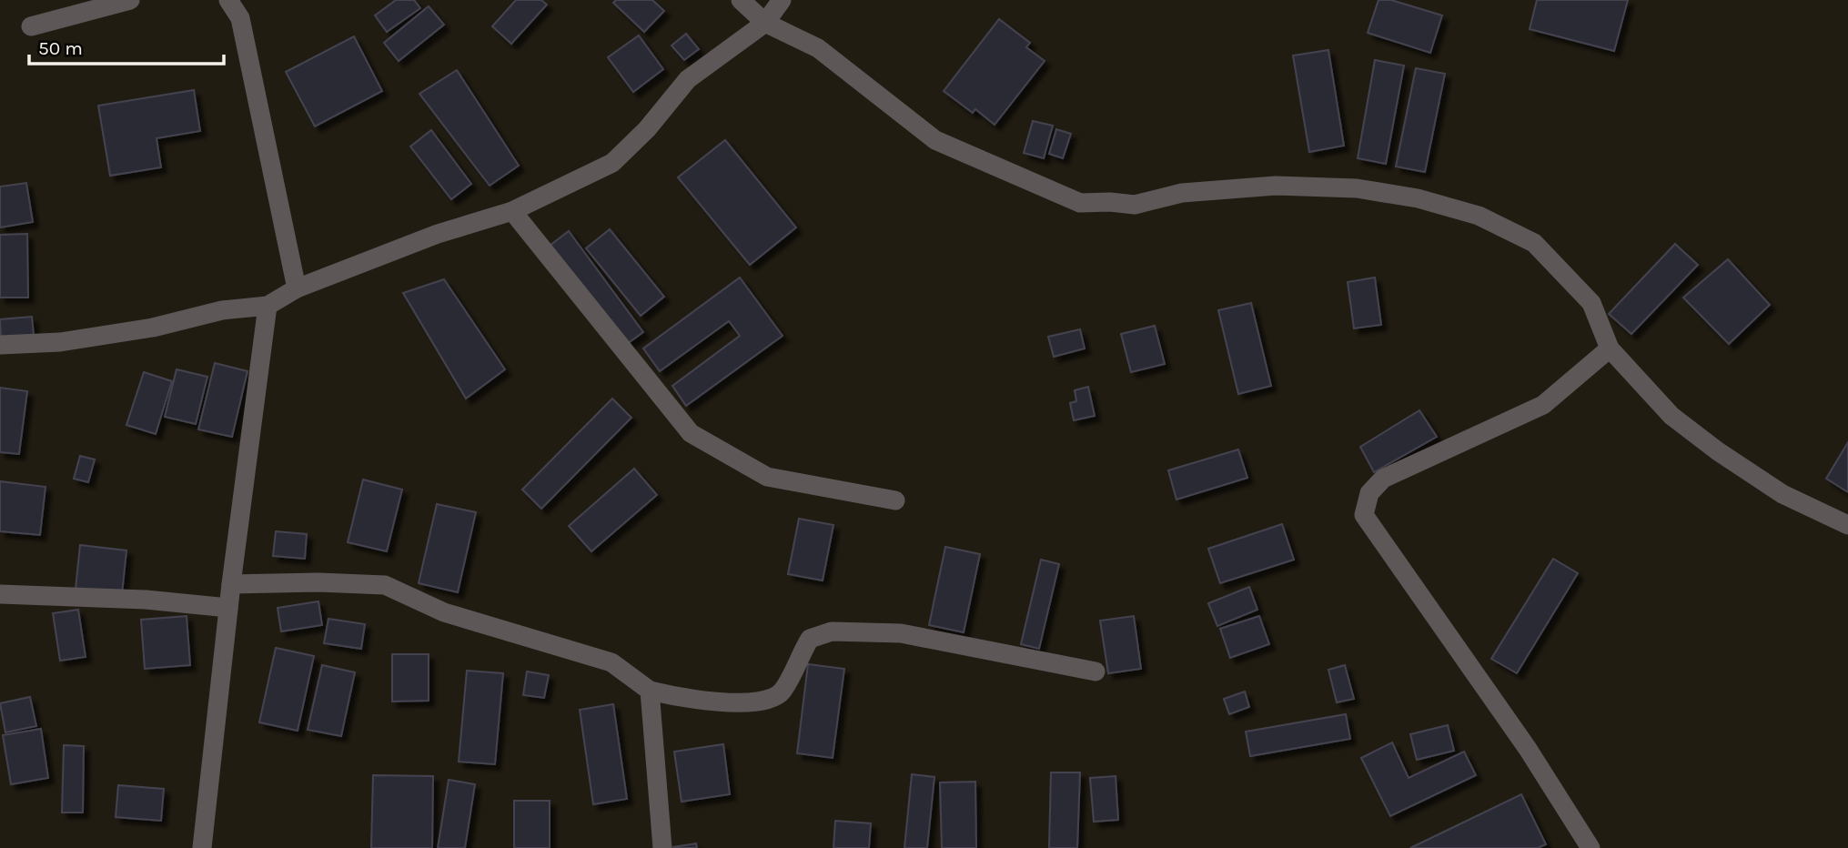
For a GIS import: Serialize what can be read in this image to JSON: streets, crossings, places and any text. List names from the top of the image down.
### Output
{
  "scale_bar": "50 m"
}
